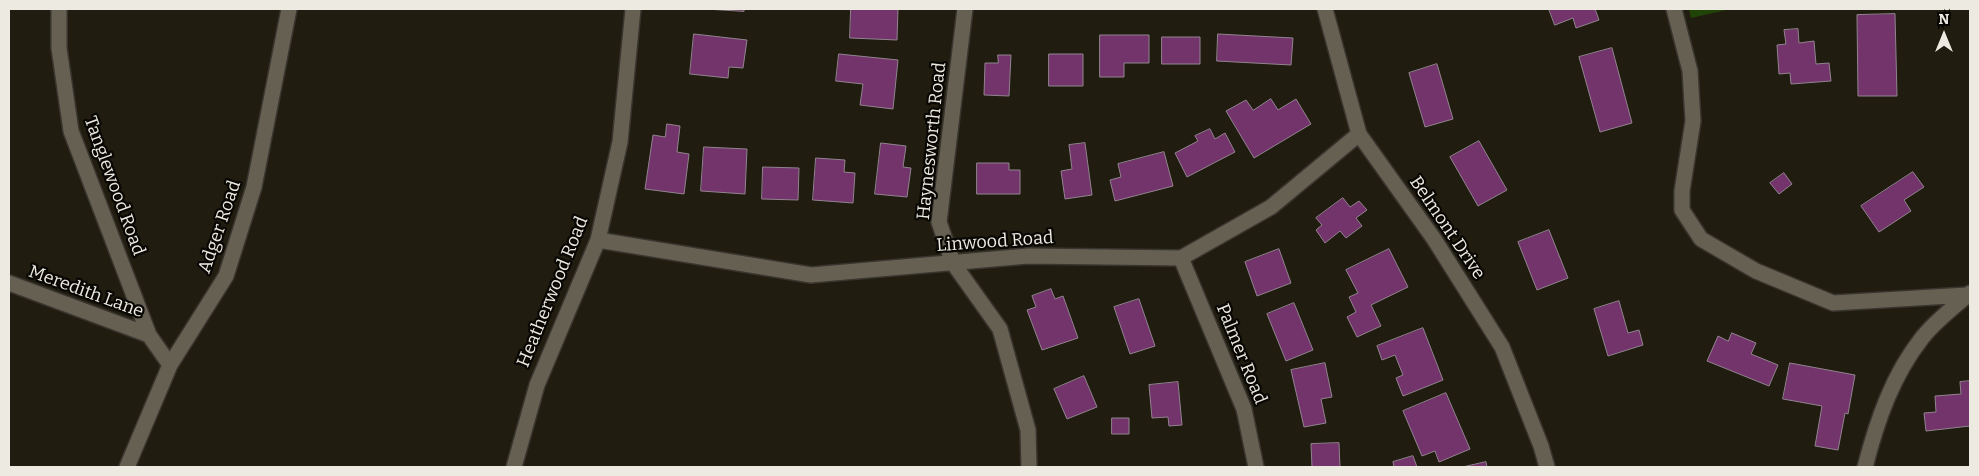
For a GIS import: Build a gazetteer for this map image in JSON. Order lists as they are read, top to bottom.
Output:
{
  "streets": {
    "street": [
      "Haynesworth Road",
      "Tanglewood Road",
      "Adger Road",
      "Belmont Drive",
      "Linwood Road",
      "Meredith Lane",
      "Heatherwood Road",
      "Palmer Road"
    ]
  },
  "crossings": [
    ["Haynesworth Road", "Linwood Road"],
    ["Tanglewood Road", "Adger Road"],
    ["Tanglewood Road", "Meredith Lane"],
    ["Linwood Road", "Heatherwood Road"],
    ["Linwood Road", "Palmer Road"]
  ],
  "north": "top"
}
